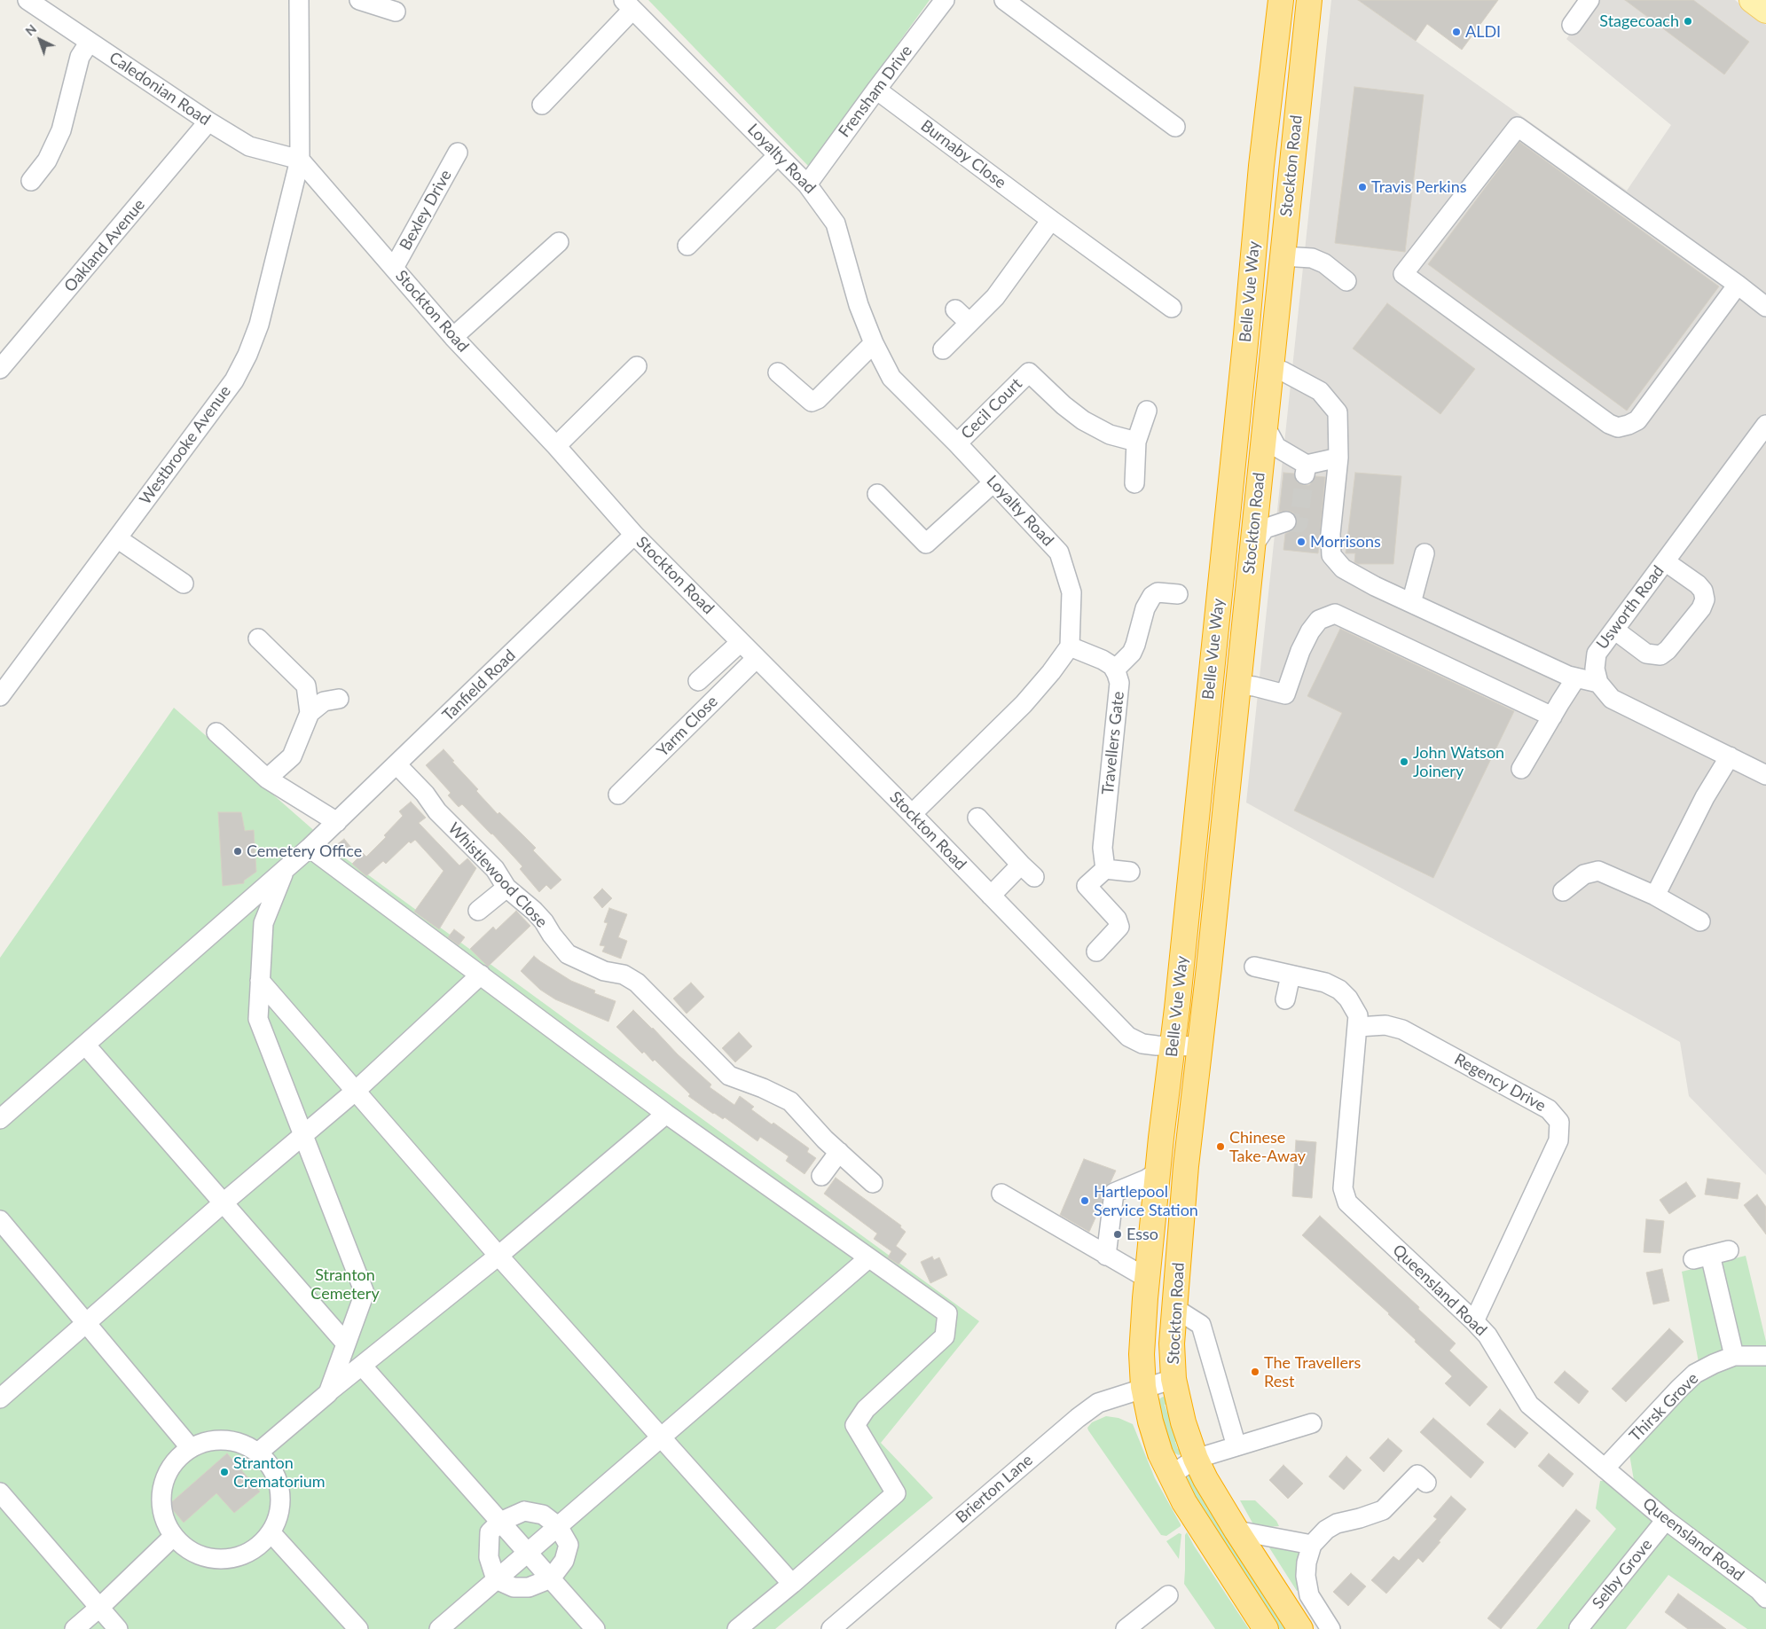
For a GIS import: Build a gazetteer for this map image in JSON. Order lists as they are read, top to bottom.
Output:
{
  "streets": {
    "highway": ["Stockton Road", "Belle Vue Way"],
    "street": [
      "Caledonian Road",
      "Frensham Drive",
      "Burnaby Close",
      "Loyalty Road",
      "Bexley Drive",
      "Oakland Avenue",
      "Cecil Court",
      "Westbrooke Avenue",
      "Usworth Road",
      "Tanfield Road",
      "Yarm Close",
      "Travellers Gate",
      "Whistlewood Close",
      "Regency Drive",
      "Queensland Road",
      "Thirsk Grove",
      "Brierton Lane",
      "Selby Grove"
    ]
  },
  "crossings": [
    ["Caledonian Road", "Stockton Road"],
    ["Caledonian Road", "Oakland Avenue"],
    ["Caledonian Road", "Westbrooke Avenue"],
    ["Frensham Drive", "Burnaby Close"],
    ["Frensham Drive", "Loyalty Road"],
    ["Loyalty Road", "Cecil Court"],
    ["Loyalty Road", "Travellers Gate"],
    ["Stockton Road", "Bexley Drive"],
    ["Stockton Road", "Belle Vue Way"],
    ["Stockton Road", "Westbrooke Avenue"],
    ["Stockton Road", "Tanfield Road"],
    ["Stockton Road", "Yarm Close"],
    ["Stockton Road", "Brierton Lane"],
    ["Tanfield Road", "Whistlewood Close"],
    ["Regency Drive", "Queensland Road"],
    ["Queensland Road", "Thirsk Grove"],
    ["Queensland Road", "Selby Grove"]
  ],
  "parks": ["Stranton Cemetery"],
  "places": [
    "Stagecoach",
    "ALDI",
    "Travis Perkins",
    "Morrisons",
    "John Watson Joinery",
    "Cemetery Office",
    "Chinese Take-Away",
    "Hartlepool Service Station",
    "Esso",
    "The Travellers Rest",
    "Stranton Crematorium"
  ],
  "north": "top left"
}
